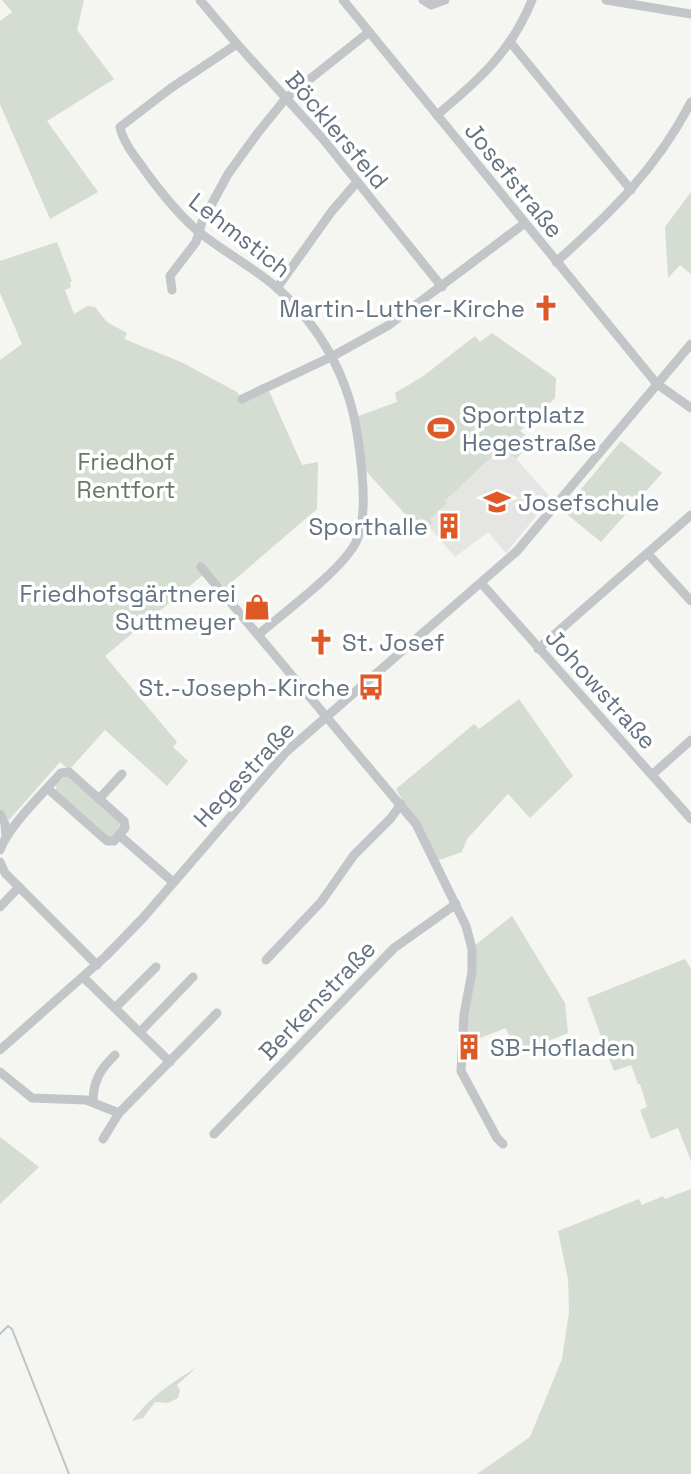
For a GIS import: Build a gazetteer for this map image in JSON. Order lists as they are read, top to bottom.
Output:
{
  "streets": {
    "street": [
      "Böcklersfeld",
      "Josefstraße",
      "Lehmstich",
      "Johowstraße",
      "Hegestraße",
      "Berkenstraße"
    ]
  },
  "crossings": [
    ["Böcklersfeld", "Lehmstich"],
    ["Josefstraße", "Hegestraße"],
    ["Johowstraße", "Hegestraße"]
  ],
  "parks": ["Friedhof Rentfort"],
  "places": {
    "church": ["Martin-Luther-Kirche", "St. Josef"],
    "sports": ["Sportplatz Hegestraße"],
    "school or university": ["Josefschule"],
    "building": ["Sporthalle", "SB-Hofladen"],
    "shop": ["Friedhofsgärtnerei Suttmeyer"],
    "bus stop": ["St.-Joseph-Kirche"]
  }
}
